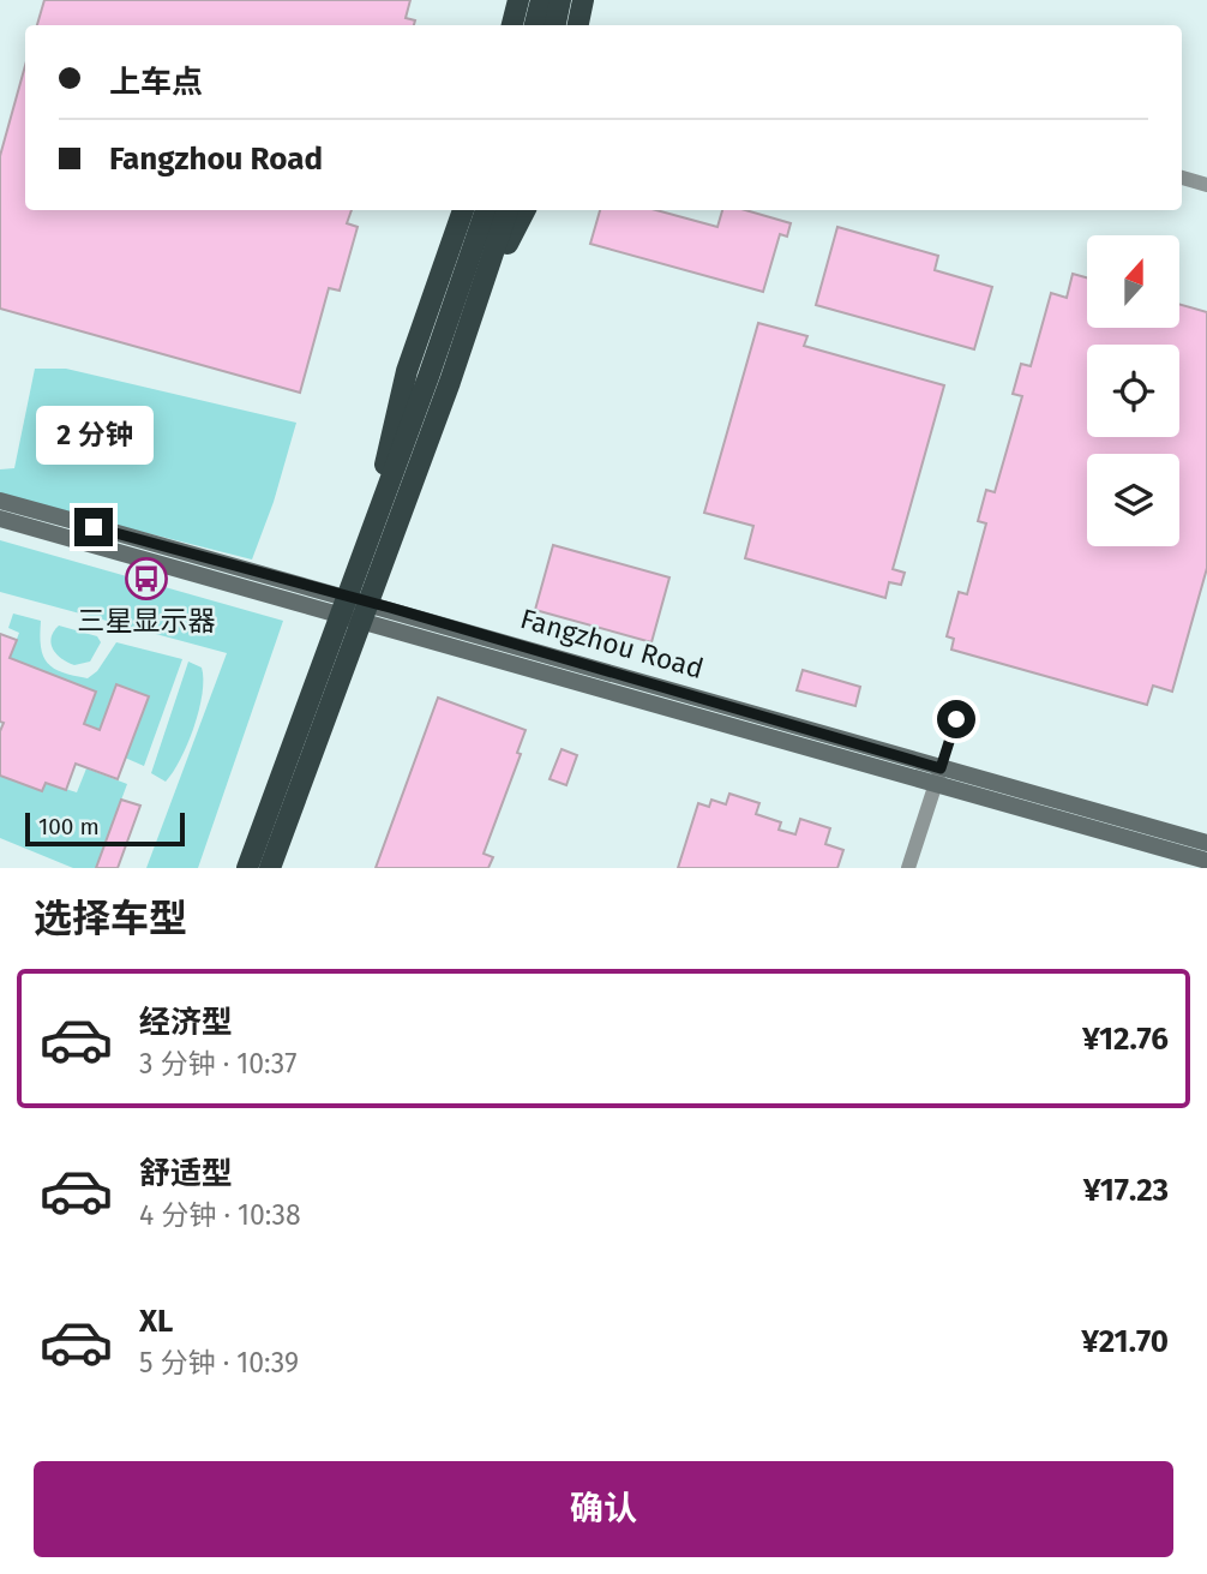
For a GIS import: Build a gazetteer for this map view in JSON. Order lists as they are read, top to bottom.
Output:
{
  "streets": {
    "main road": ["Fangzhou Road"]
  },
  "places": {
    "bus stop": ["三星显示器"]
  },
  "scale_bar": "100 m",
  "north": "top",
  "page": {
    "banner": ["上车点", "Fangzhou Road"],
    "bubble": "2 分钟",
    "scale": "100 m",
    "heading": "选择车型",
    "list": [
      {
        "name": "经济型",
        "note": "3 分钟 · 10:37",
        "value": "¥12.76"
      },
      {
        "name": "舒适型",
        "note": "4 分钟 · 10:38",
        "value": "¥17.23"
      },
      {
        "name": "XL",
        "note": "5 分钟 · 10:39",
        "value": "¥21.70"
      }
    ],
    "buttons": "确认"
  }
}
